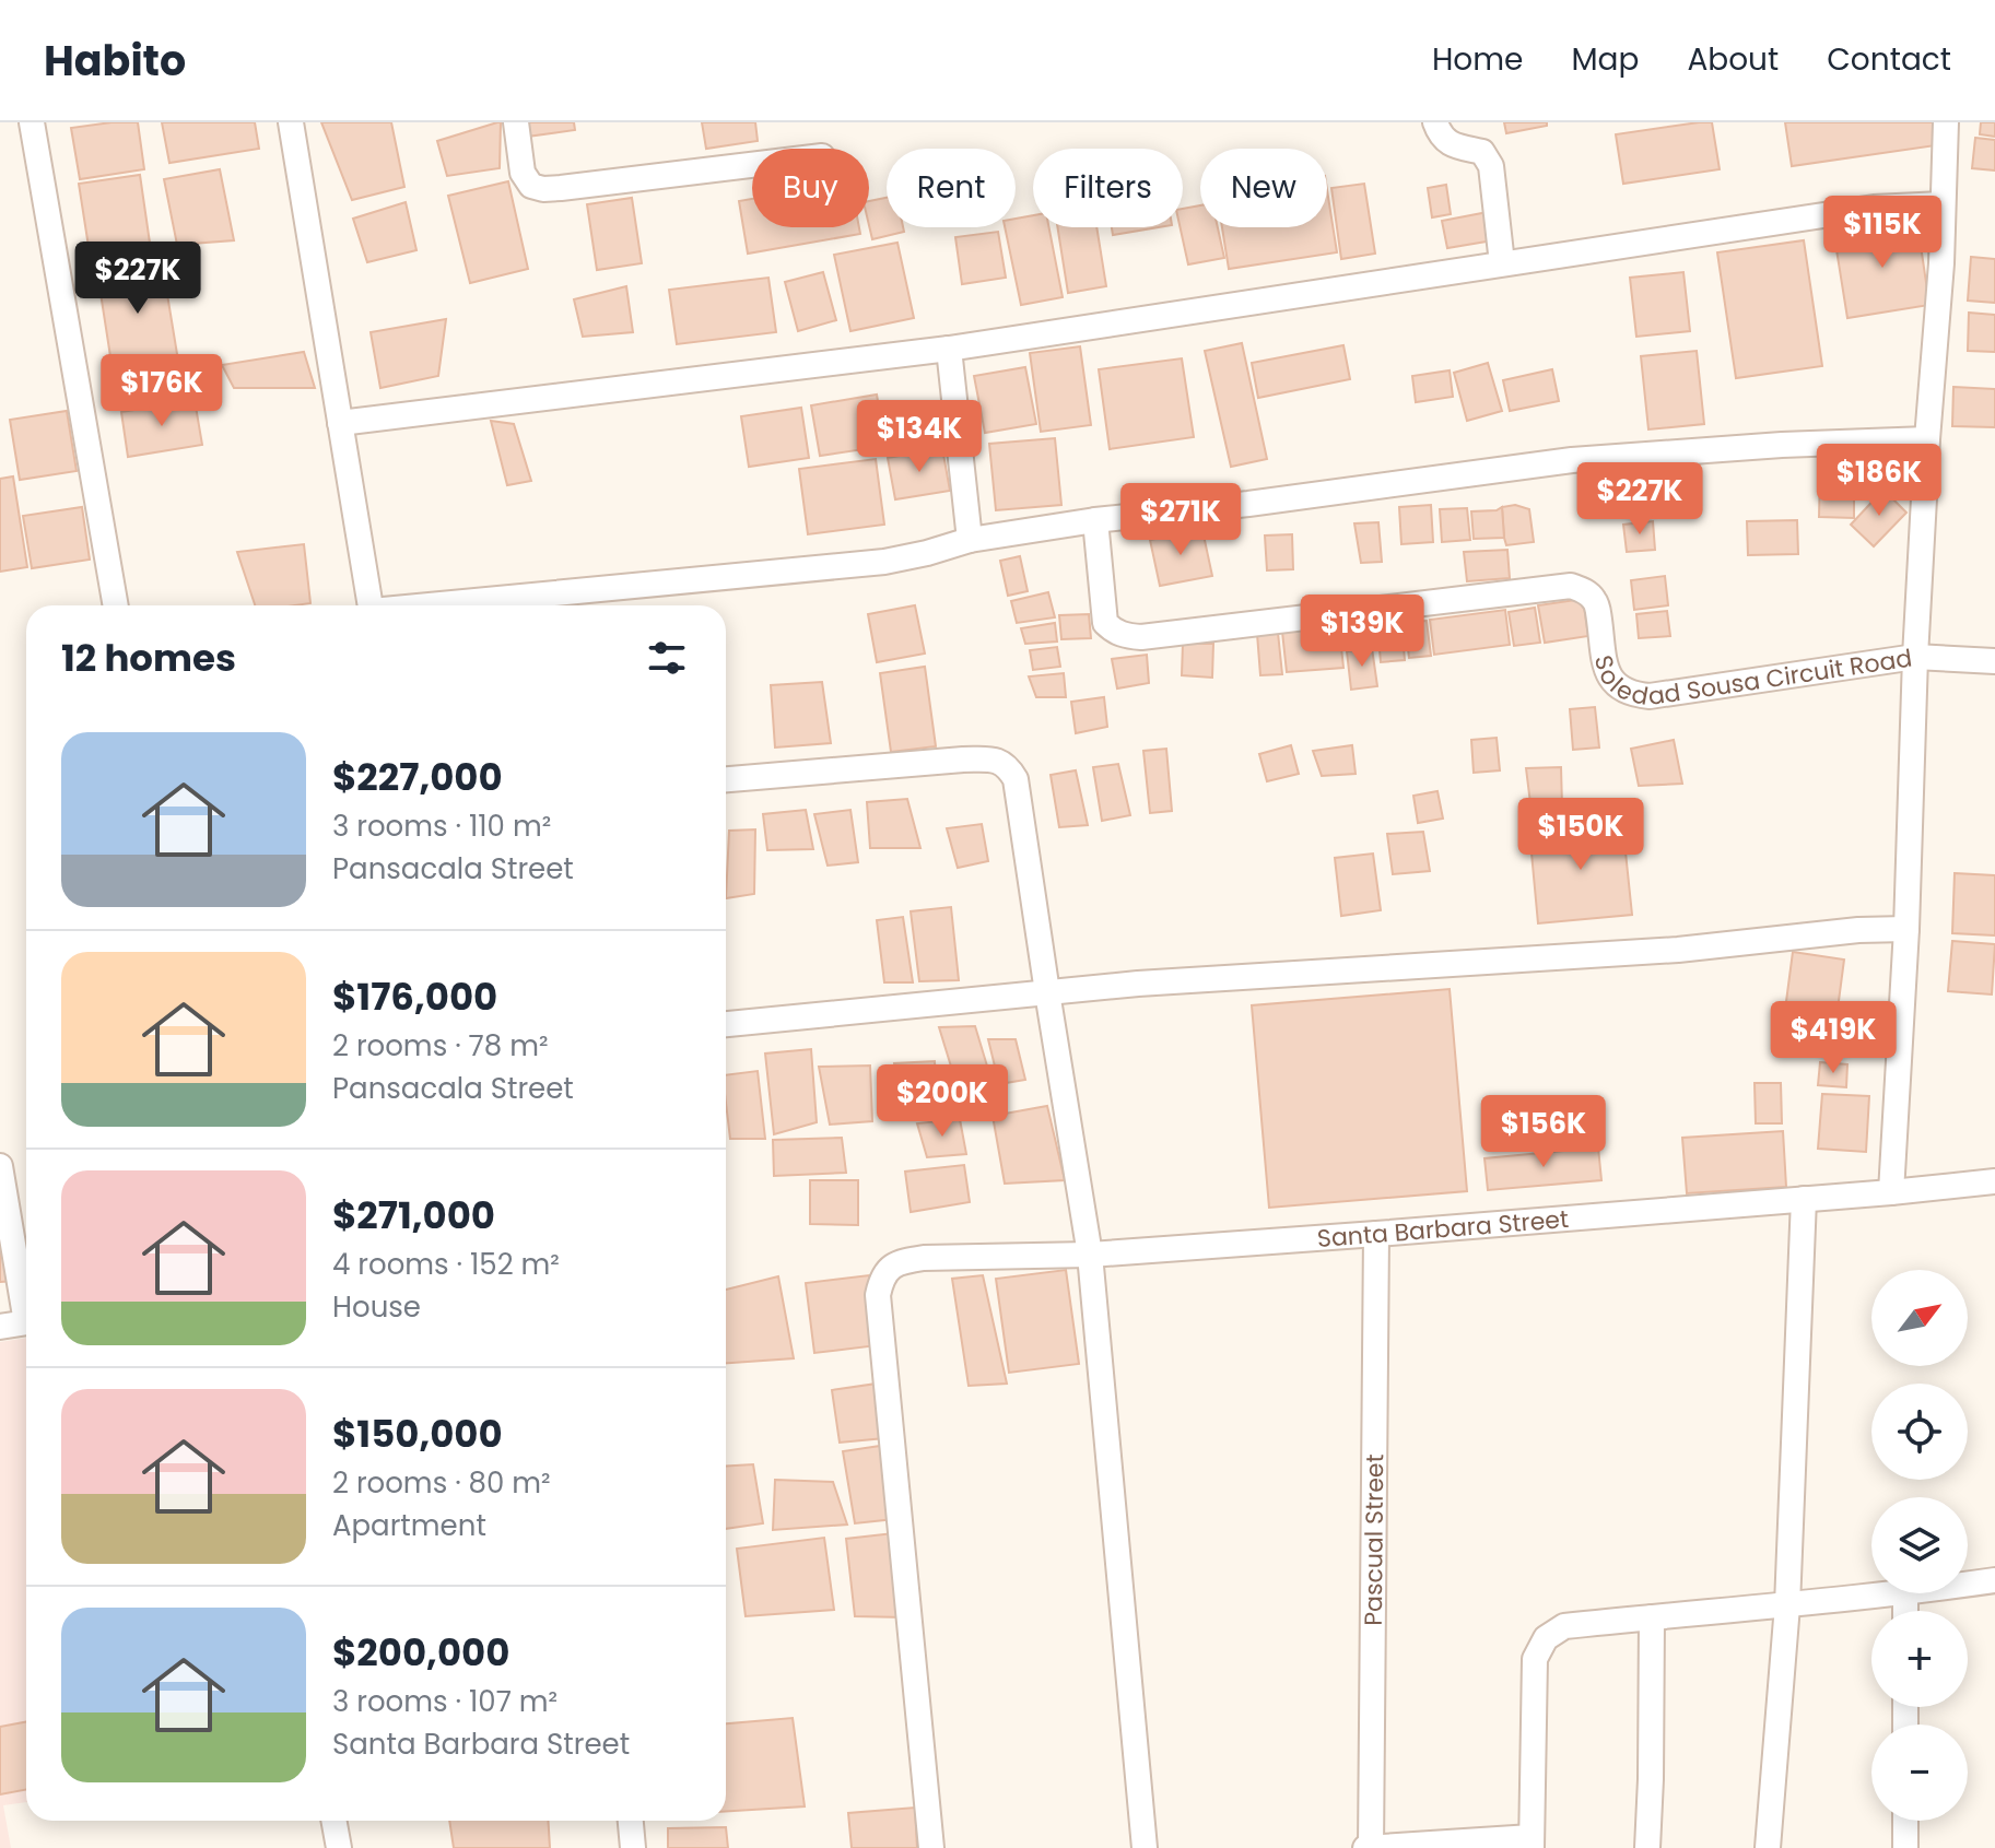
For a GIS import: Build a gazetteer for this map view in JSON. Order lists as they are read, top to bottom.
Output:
{
  "streets": {
    "street": ["Soledad Sousa Circuit Road", "Santa Barbara Street", "Pascual Street"]
  },
  "crossings": [
    ["Santa Barbara Street", "Pascual Street"]
  ],
  "north": "top right",
  "page": {
    "header": "Habito",
    "nav": [
      "Home",
      "Map",
      "About",
      "Contact"
    ],
    "chip": [
      "Buy",
      "Rent",
      "Filters",
      "New"
    ],
    "price": [
      "$115K",
      "$227K",
      "$176K",
      "$134K",
      "$186K",
      "$227K",
      "$271K",
      "$139K",
      "$150K",
      "$419K",
      "$200K",
      "$156K"
    ],
    "heading": "12 homes",
    "list": [
      {
        "name": "$227,000",
        "note": "3 rooms · 110 m² · Pansacala Street"
      },
      {
        "name": "$176,000",
        "note": "2 rooms · 78 m² · Pansacala Street"
      },
      {
        "name": "$271,000",
        "note": "4 rooms · 152 m² · House"
      },
      {
        "name": "$150,000",
        "note": "2 rooms · 80 m² · Apartment"
      },
      {
        "name": "$200,000",
        "note": "3 rooms · 107 m² · Santa Barbara Street"
      }
    ],
    "map_buttons": ["+", "−"]
  }
}
